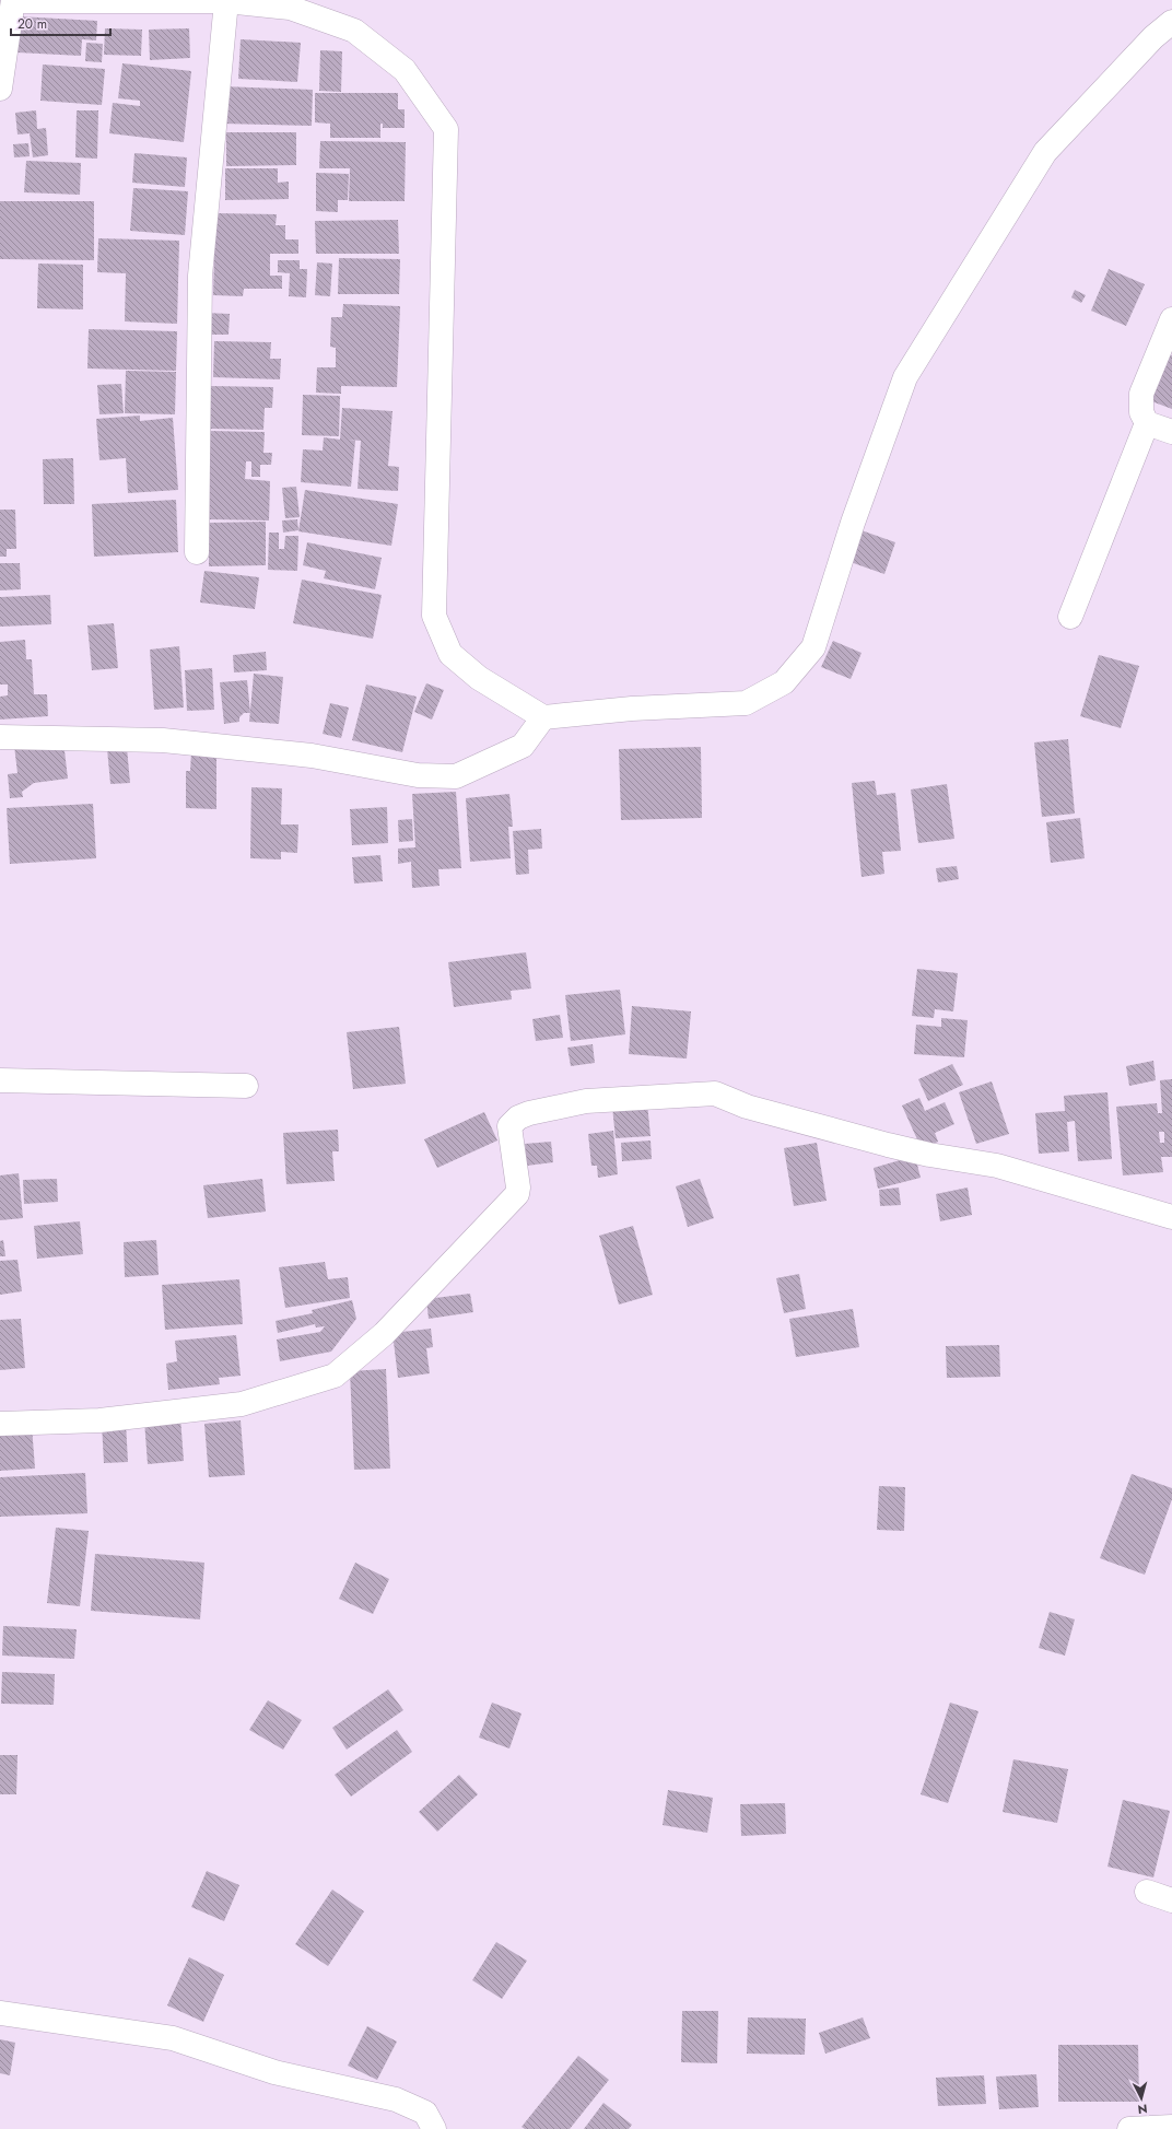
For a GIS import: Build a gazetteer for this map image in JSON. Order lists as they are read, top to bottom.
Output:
{
  "scale_bar": "20 m",
  "north": "bottom"
}
